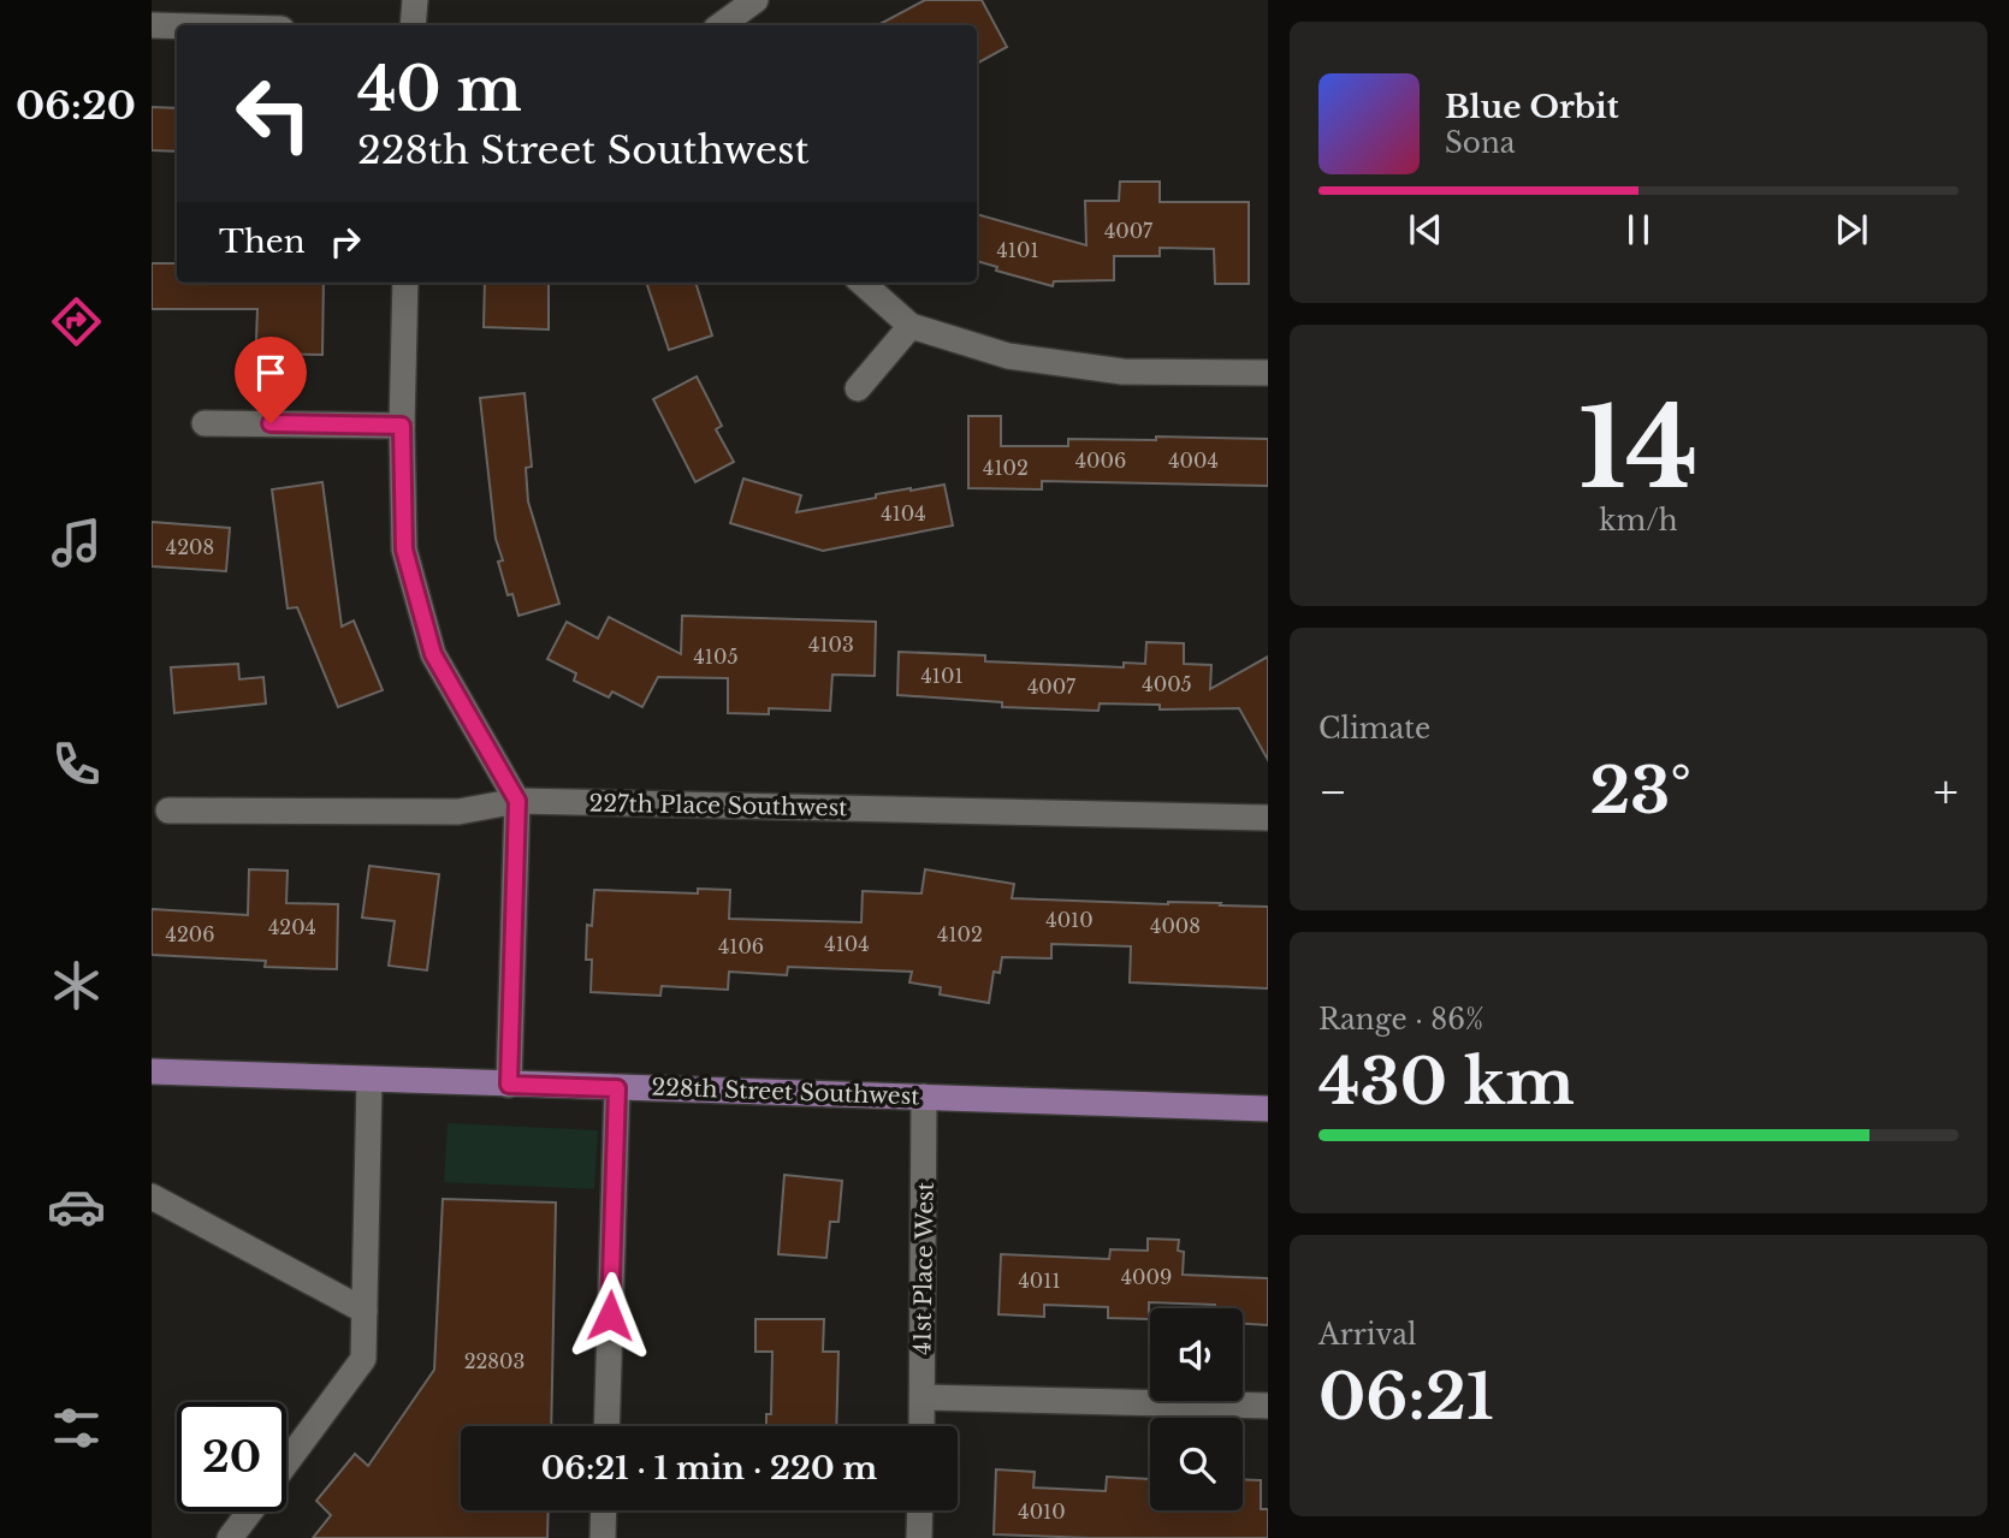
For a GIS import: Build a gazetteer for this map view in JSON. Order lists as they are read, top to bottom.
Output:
{
  "streets": {
    "main road": ["228th Street Southwest"],
    "street": ["227th Place Southwest", "41st Place West"]
  },
  "crossings": [
    ["228th Street Southwest", "41st Place West"]
  ],
  "house_numbers": [
    "4007",
    "4101",
    "4006",
    "4004",
    "4102",
    "4104",
    "4208",
    "4103",
    "4105",
    "4101",
    "4005",
    "4007",
    "4010",
    "4008",
    "4204",
    "4206",
    "4102",
    "4104",
    "4106",
    "4009",
    "4011",
    "22803",
    "4010"
  ],
  "page": {
    "tabs": "06:20",
    "turn": ["40 m", "228th Street Southwest"],
    "song": ["Blue Orbit", "Sona"],
    "then": "Then",
    "tile": [
      ["14", "km/h"],
      "Climate",
      ["Range · 86%", "430 km"],
      ["Arrival", "06:21"]
    ],
    "heat": ["−", "23°", "+"],
    "limit": "20",
    "trip": "06:21 · 1 min · 220 m"
  }
}
